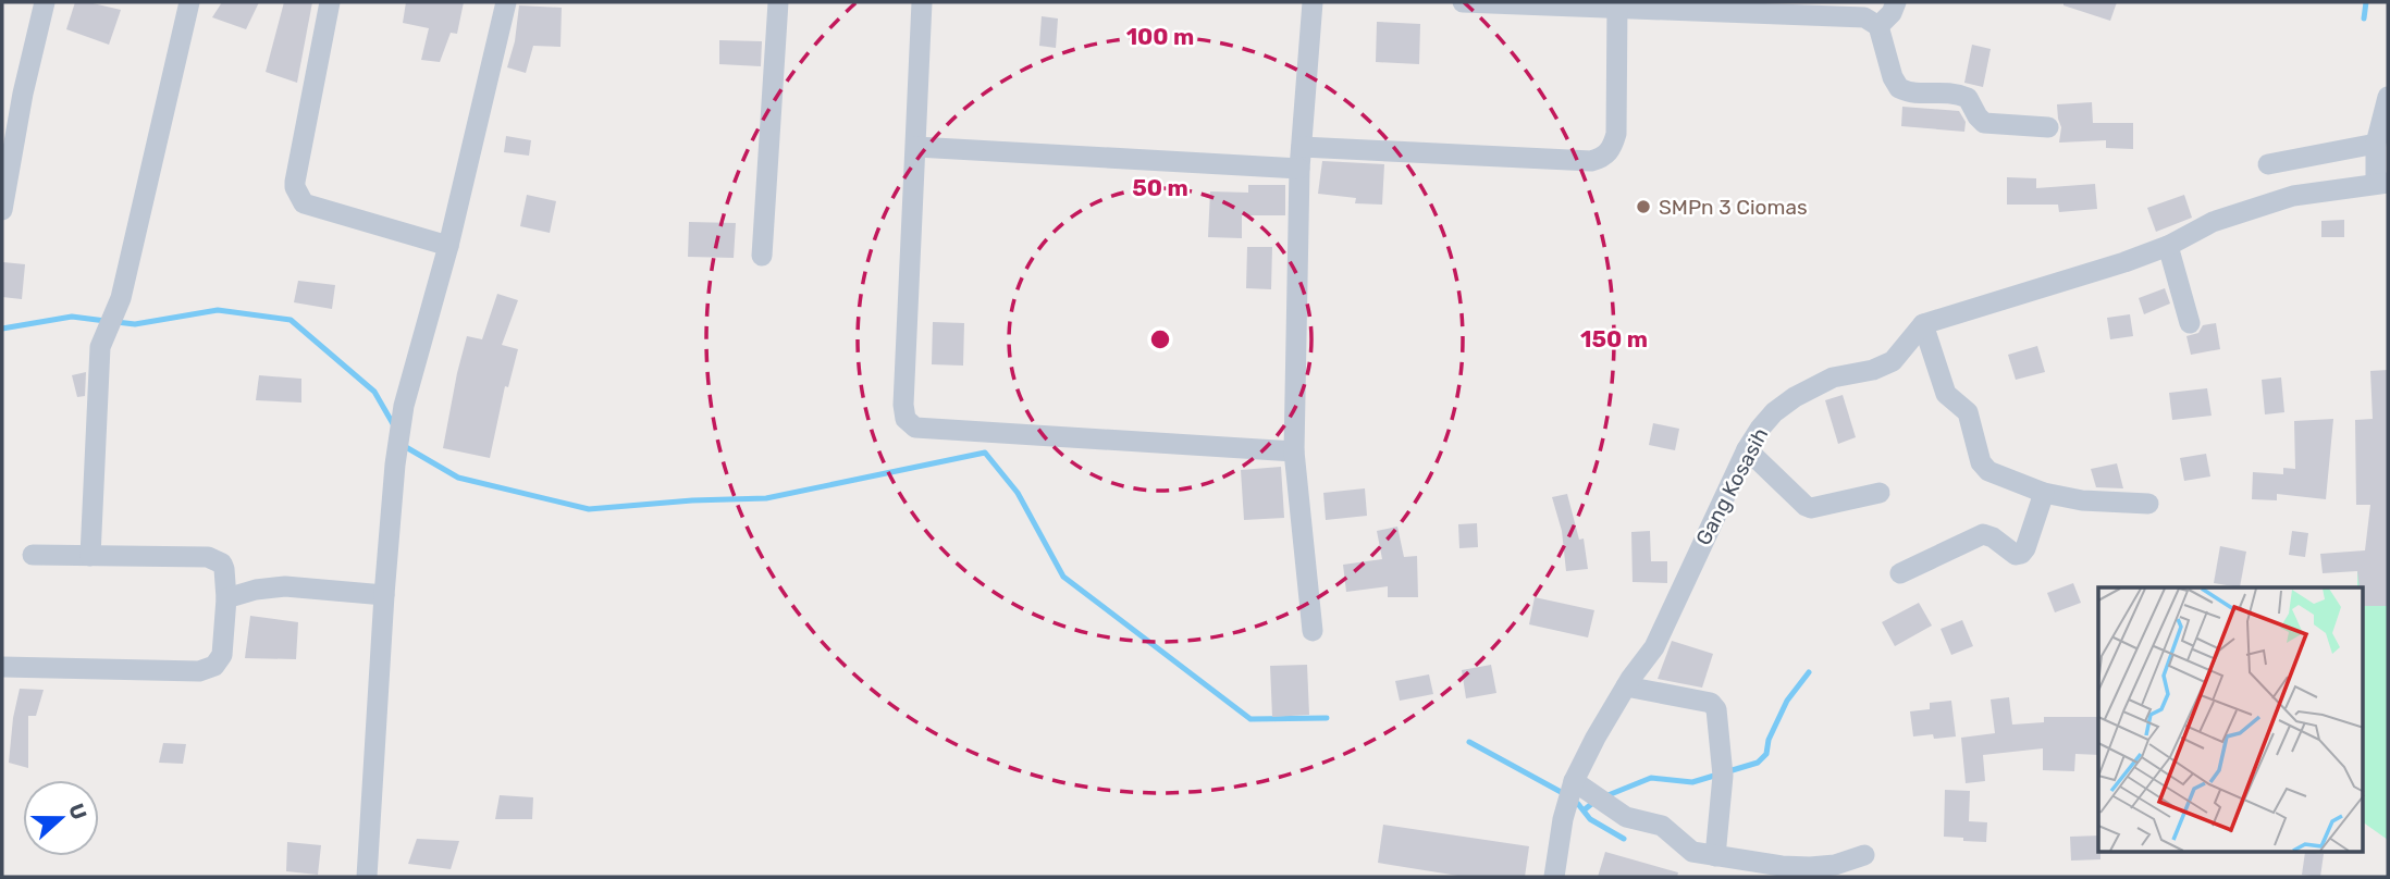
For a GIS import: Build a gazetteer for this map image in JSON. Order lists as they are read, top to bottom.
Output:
{
  "streets": {
    "street": ["Gang Kosasih"]
  },
  "places": ["SMPn 3 Ciomas"],
  "north": "right",
  "rings": ["100 m", "50 m", "150 m"]
}
